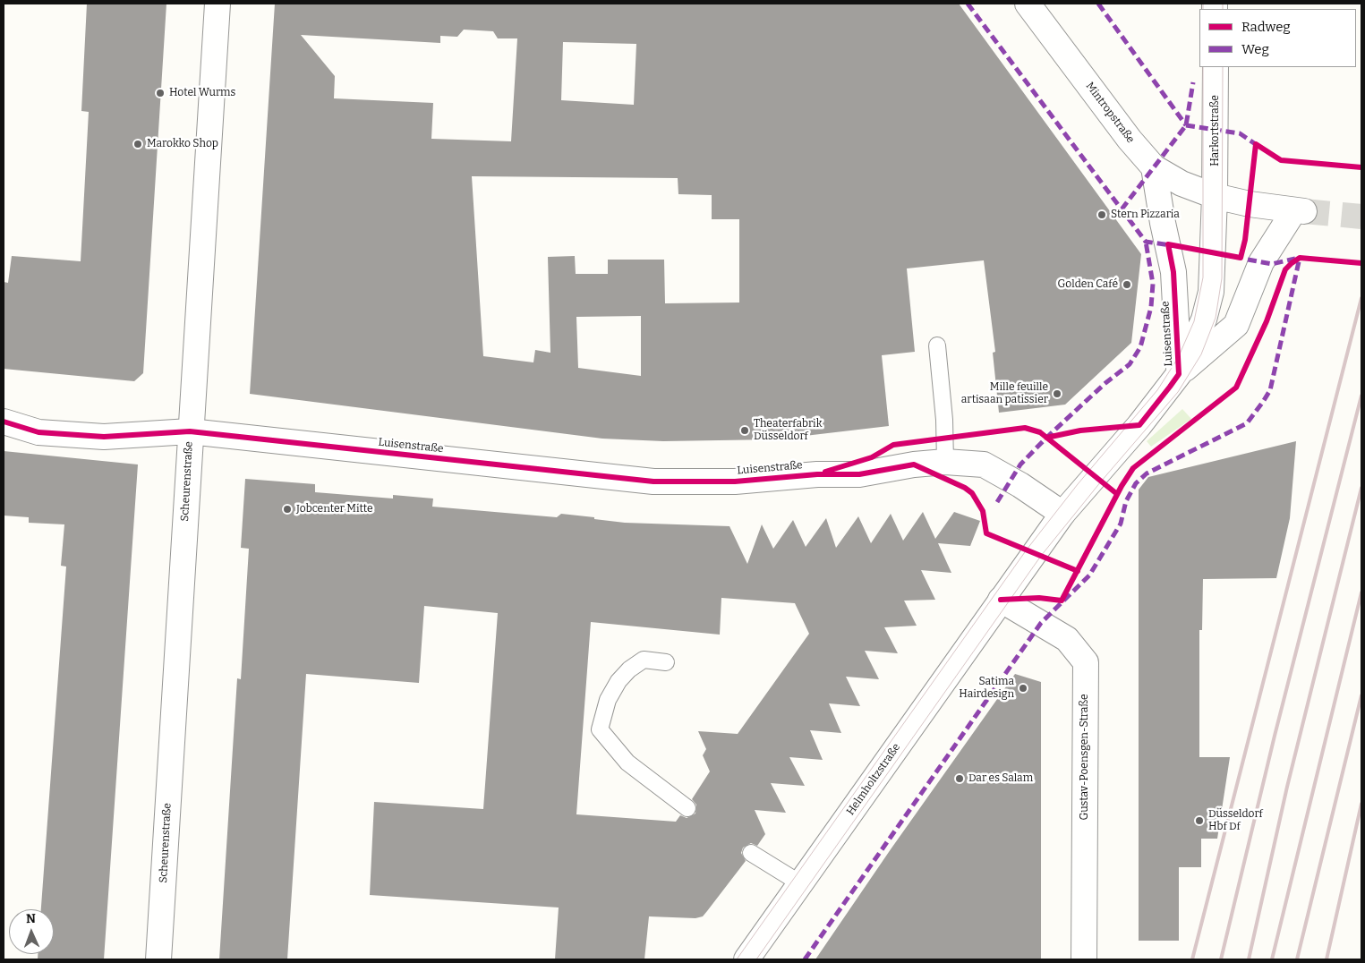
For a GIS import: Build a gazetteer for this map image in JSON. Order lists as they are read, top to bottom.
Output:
{
  "streets": {
    "street": [
      "Mintropstraße",
      "Harkortstraße",
      "Luisenstraße",
      "Scheurenstraße",
      "Gustav-Poensgen-Straße",
      "Helmholtzstraße"
    ]
  },
  "crossings": [
    ["Mintropstraße", "Harkortstraße"],
    ["Mintropstraße", "Luisenstraße"],
    ["Harkortstraße", "Luisenstraße"],
    ["Luisenstraße", "Scheurenstraße"],
    ["Luisenstraße", "Helmholtzstraße"],
    ["Gustav-Poensgen-Straße", "Helmholtzstraße"]
  ],
  "places": [
    "Hotel Wurms",
    "Marokko Shop",
    "Stern Pizzaria",
    "Golden Café",
    "Mille feuille artisaan patissier",
    "Theaterfabrik Düsseldorf",
    "Jobcenter Mitte",
    "Satima Hairdesign",
    "Dar es Salam",
    "Düsseldorf Hbf Df"
  ],
  "legend": ["Radweg", "Weg"],
  "north": "top"
}
